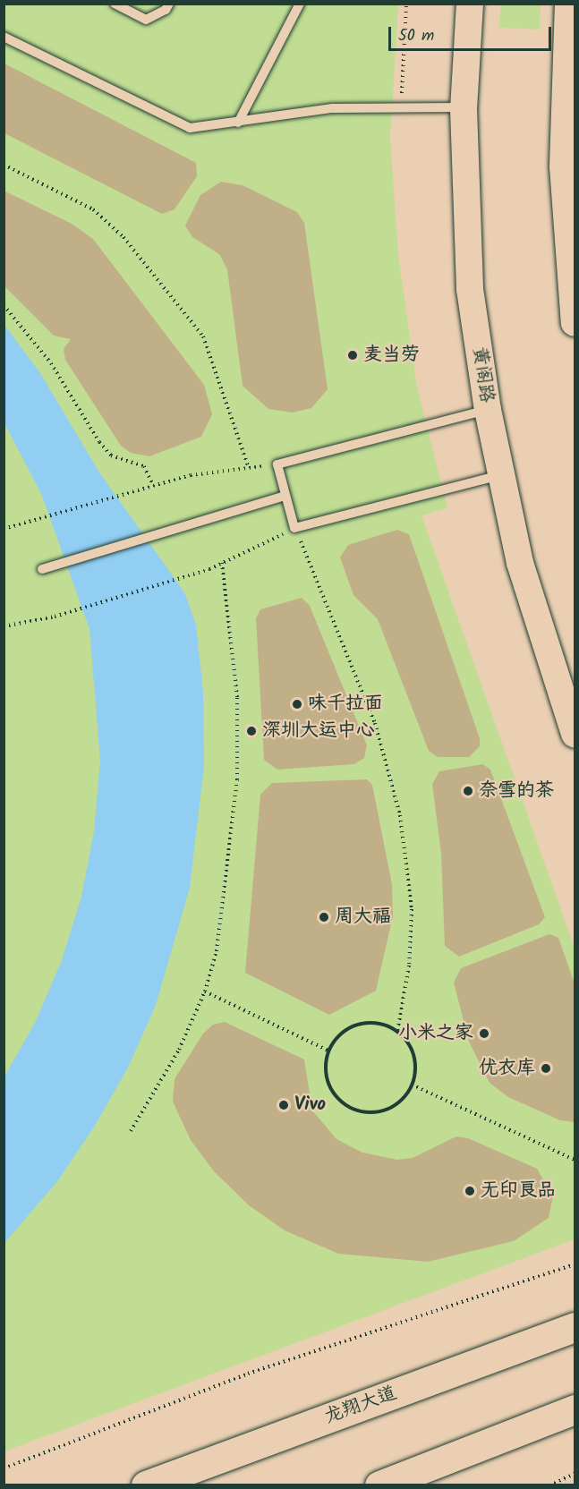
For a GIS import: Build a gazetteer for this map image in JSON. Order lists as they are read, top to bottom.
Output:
{
  "streets": {
    "main road": ["黄阁路", "龙翔大道"]
  },
  "places": [
    "麦当劳",
    "味千拉面",
    "深圳大运中心",
    "奈雪的茶",
    "周大福",
    "小米之家",
    "优衣库",
    "Vivo",
    "无印良品"
  ],
  "scale_bar": "50 m"
}
